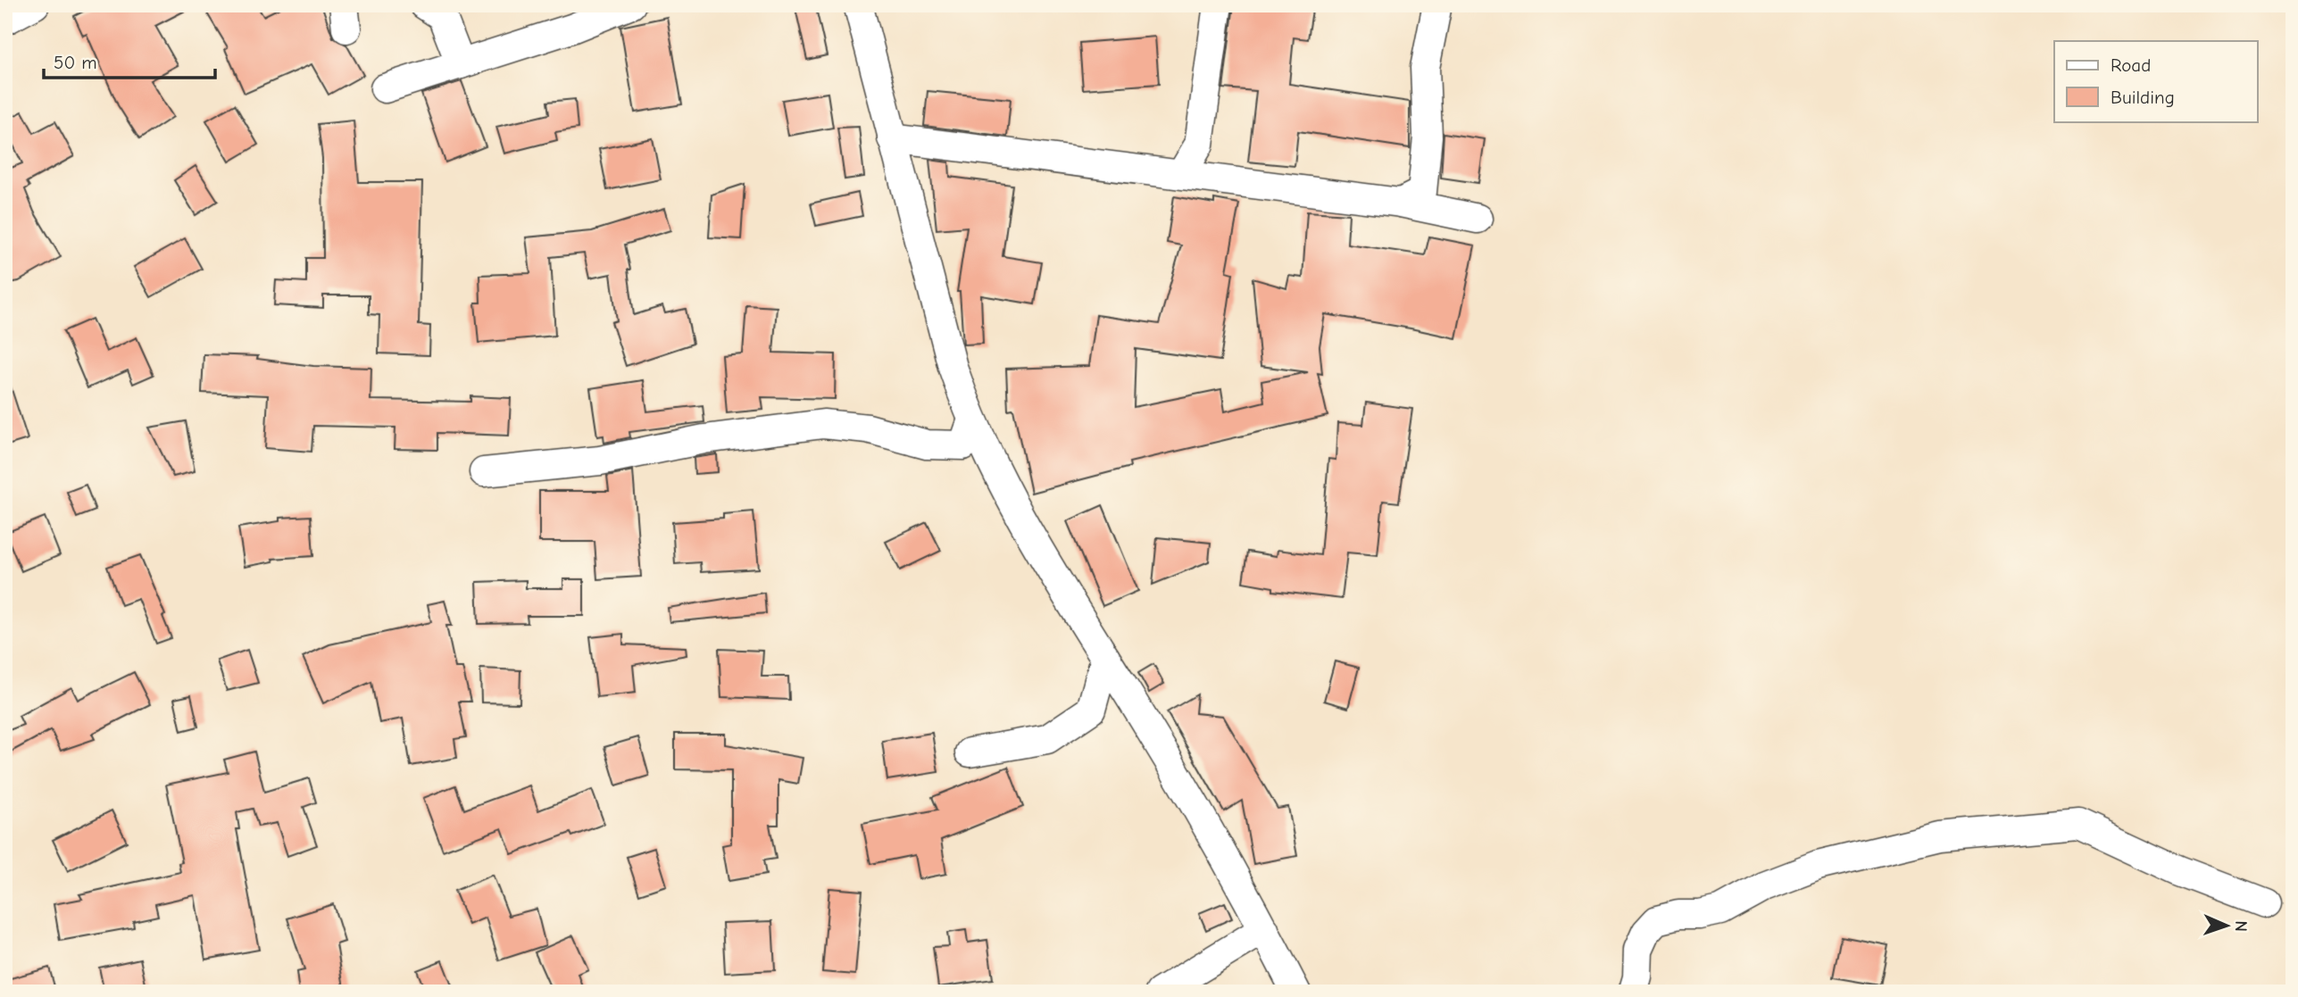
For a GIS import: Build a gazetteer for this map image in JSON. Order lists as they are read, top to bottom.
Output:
{
  "legend": ["Road", "Building"],
  "scale_bar": "50 m",
  "north": "right"
}
